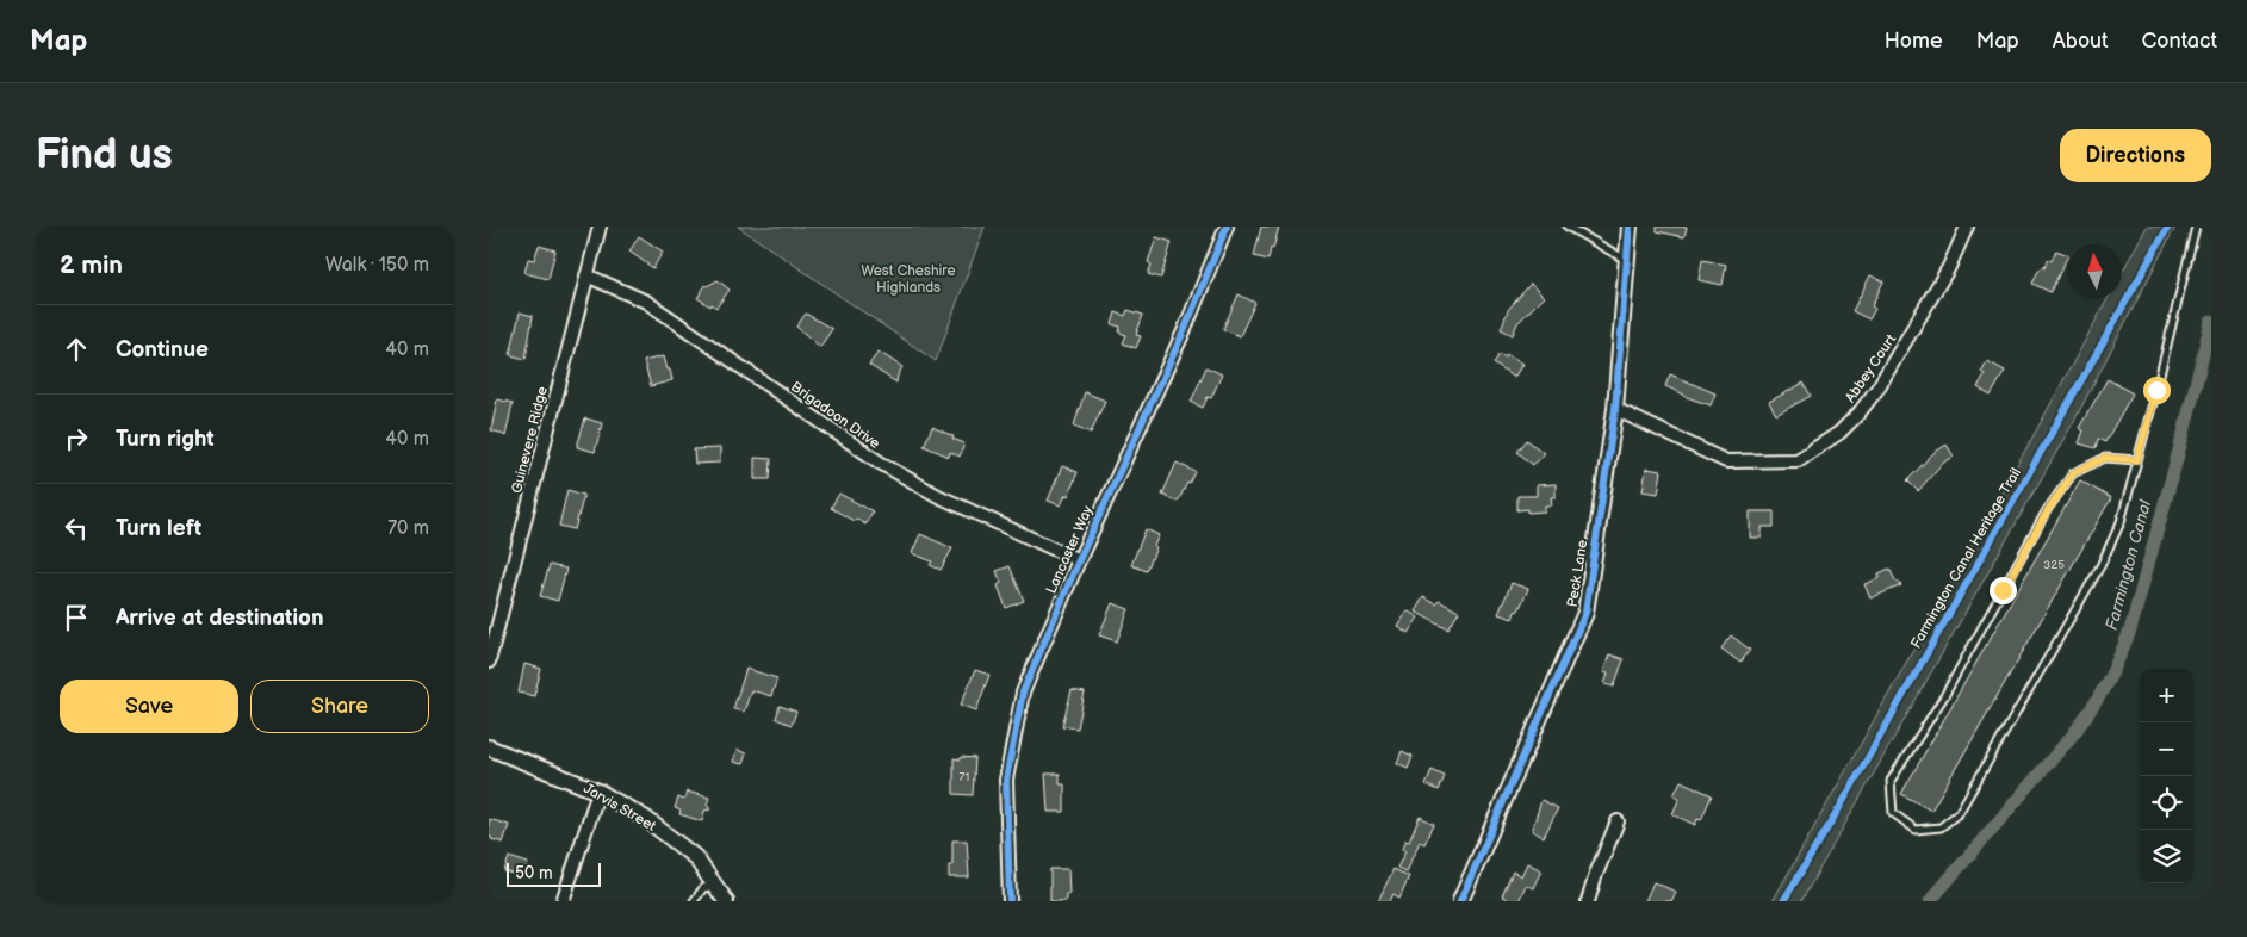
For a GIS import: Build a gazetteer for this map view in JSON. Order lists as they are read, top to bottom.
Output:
{
  "streets": {
    "street": [
      "Abbey Court",
      "Brigadoon Drive",
      "Guinevere Ridge",
      "Lancaster Way",
      "Peck Lane",
      "Jarvis Street"
    ],
    "cycle path": ["Farmington Canal Heritage Trail"]
  },
  "crossings": [
    ["Abbey Court", "Peck Lane"],
    ["Brigadoon Drive", "Guinevere Ridge"],
    ["Brigadoon Drive", "Lancaster Way"]
  ],
  "water": ["Farmington Canal"],
  "parks": ["West Cheshire Highlands"],
  "house_numbers": ["325", "71"],
  "scale_bar": "50 m",
  "north": "top",
  "page": {
    "header": "Map",
    "nav": [
      "Home",
      "Map",
      "About",
      "Contact"
    ],
    "buttons": [
      "Directions",
      ["Save", "Share"]
    ],
    "title": "Find us",
    "heading": ["2 min", "Walk · 150 m"],
    "list": [
      ["Continue", "40 m"],
      ["Turn right", "40 m"],
      ["Turn left", "70 m"],
      "Arrive at destination"
    ],
    "map_buttons": ["+", "−"],
    "scale": "50 m"
  }
}
